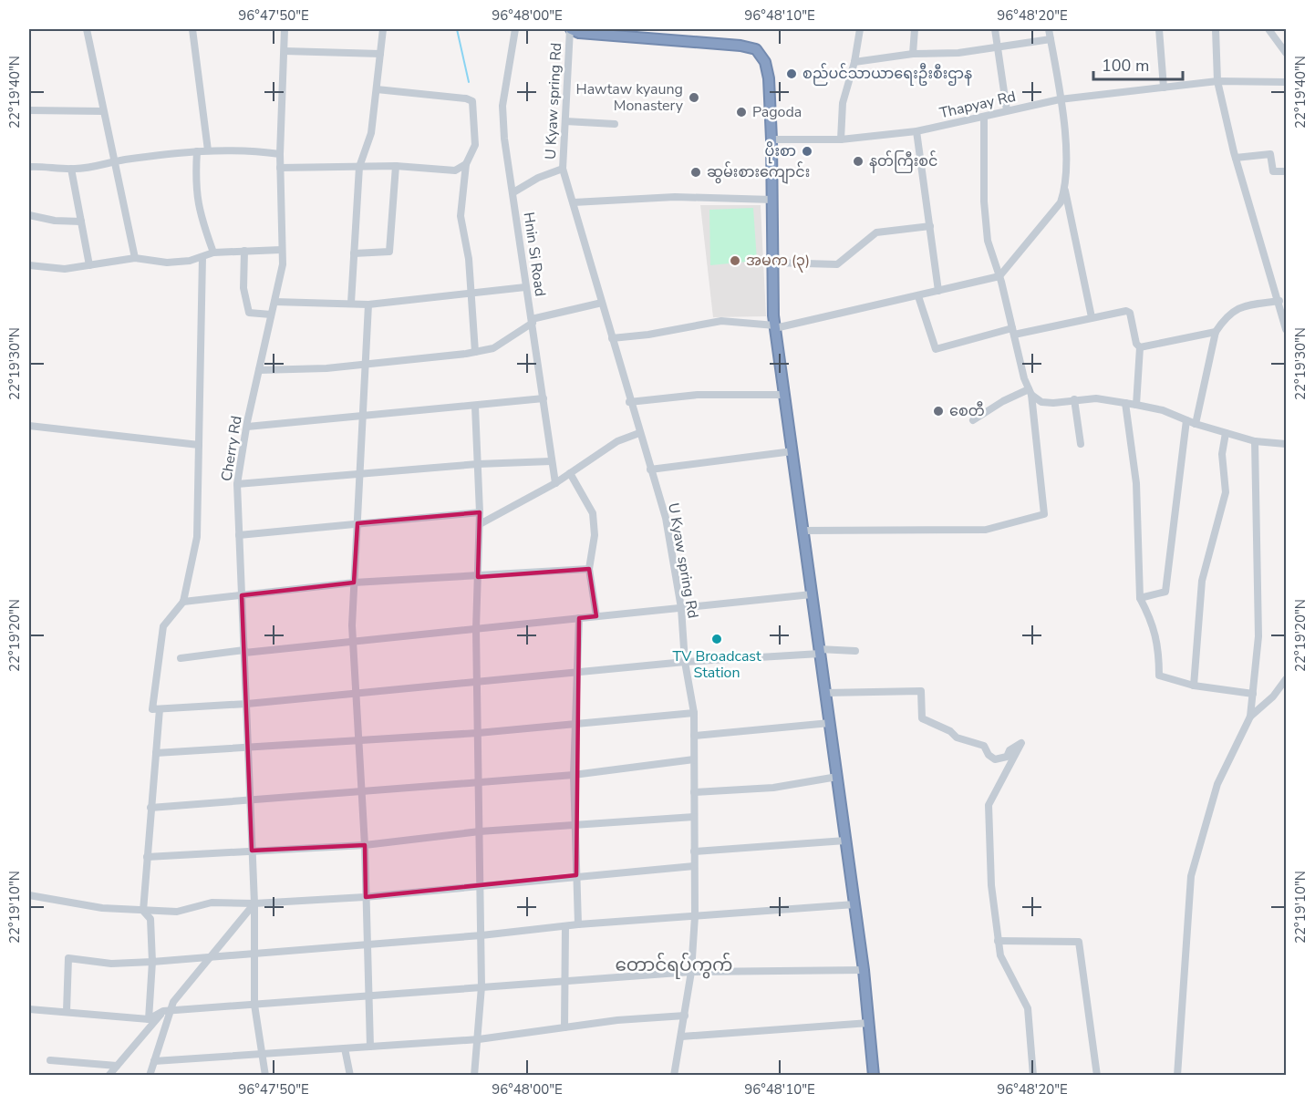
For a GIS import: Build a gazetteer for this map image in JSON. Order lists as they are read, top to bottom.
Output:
{
  "streets": {
    "street": [
      "U Kyaw spring Rd",
      "Thapyay Rd",
      "Hnin Si Road",
      "Cherry Rd"
    ]
  },
  "districts": ["တောင်ရပ်ကွက်"],
  "places": [
    "စည်ပင်သာယာရေးဦးစီးဌာန",
    "Hawtaw kyaung Monastery",
    "Pagoda",
    "ပိုးစာ",
    "နတ်ကြီးစင်",
    "ဆွမ်းစားကျောင်း",
    "အမက (၃)",
    "စေတီ",
    "TV Broadcast Station"
  ],
  "scale_bar": "100 m",
  "coordinates": [
    "96°47'50\"E",
    "96°48'00\"E",
    "96°48'10\"E",
    "96°48'20\"E",
    "22°19'40\"N",
    "22°19'30\"N",
    "22°19'20\"N",
    "22°19'10\"N"
  ]
}
